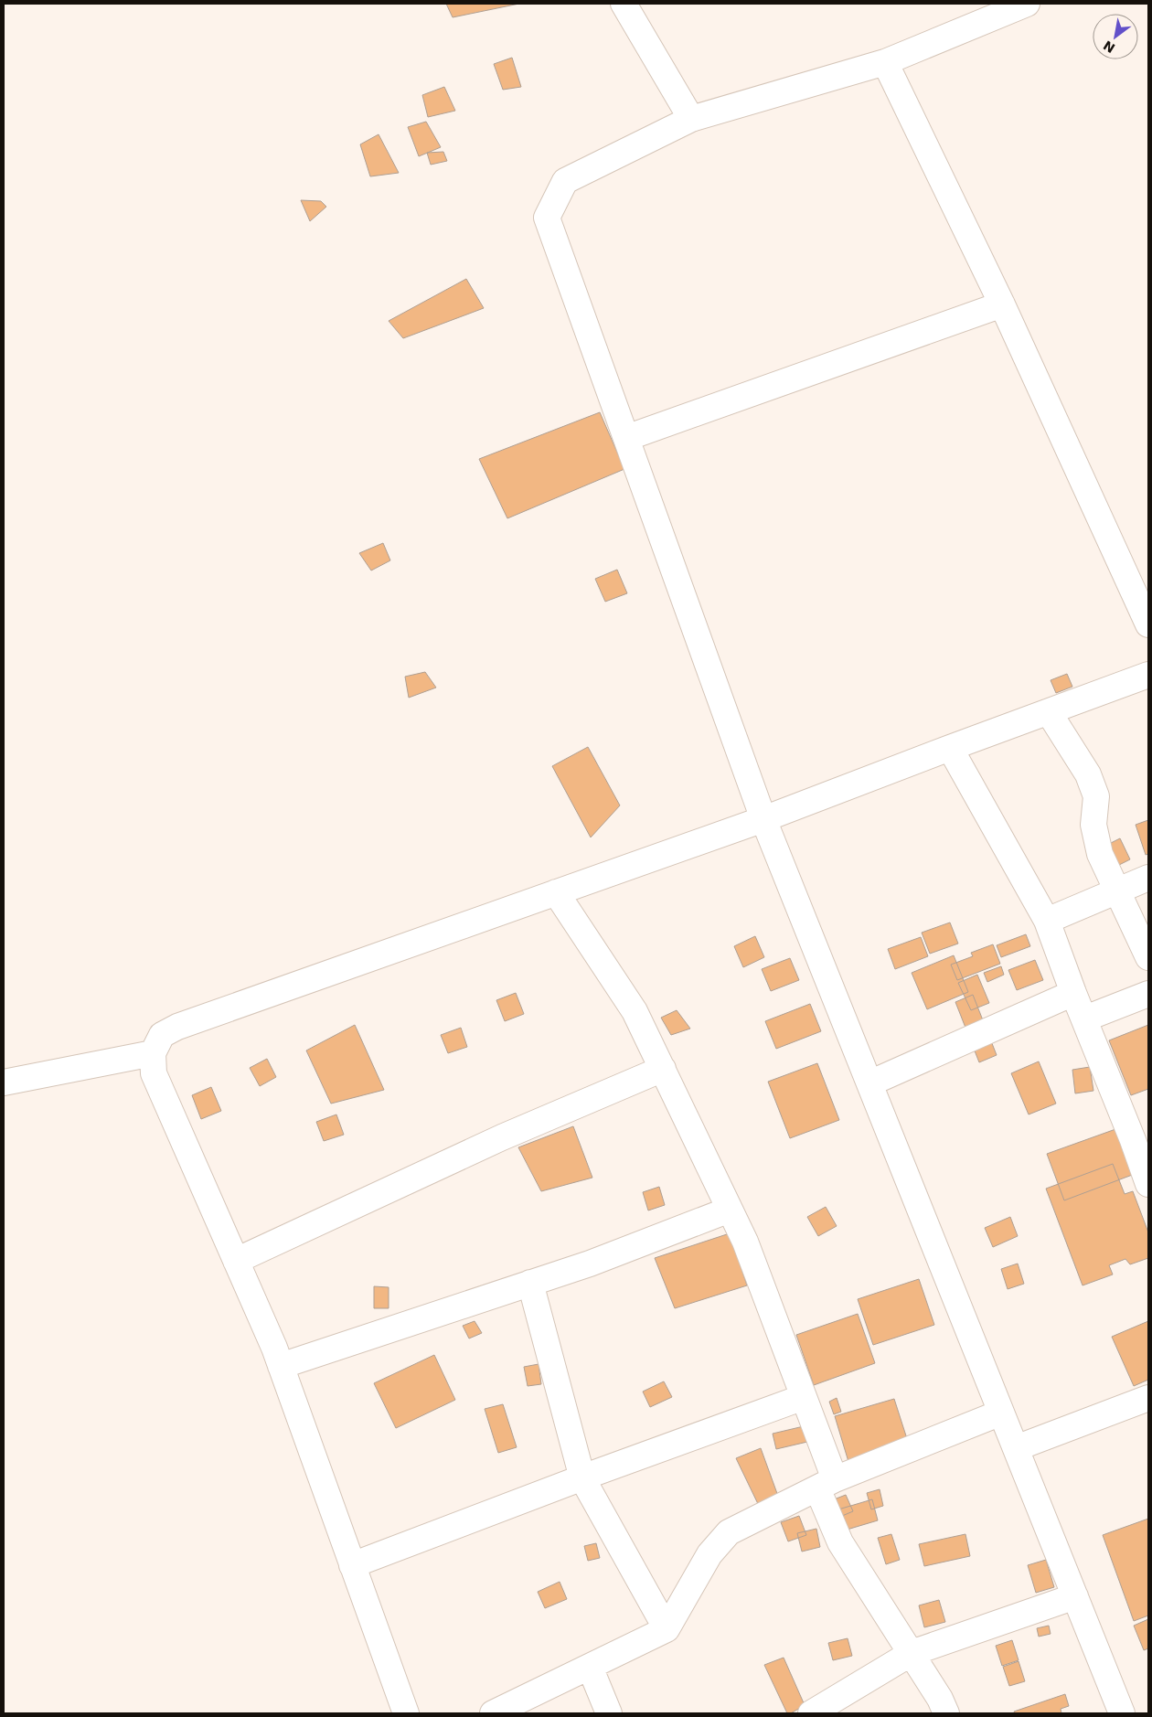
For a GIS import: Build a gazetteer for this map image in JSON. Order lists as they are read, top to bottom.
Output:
{
  "north": "bottom left"
}
